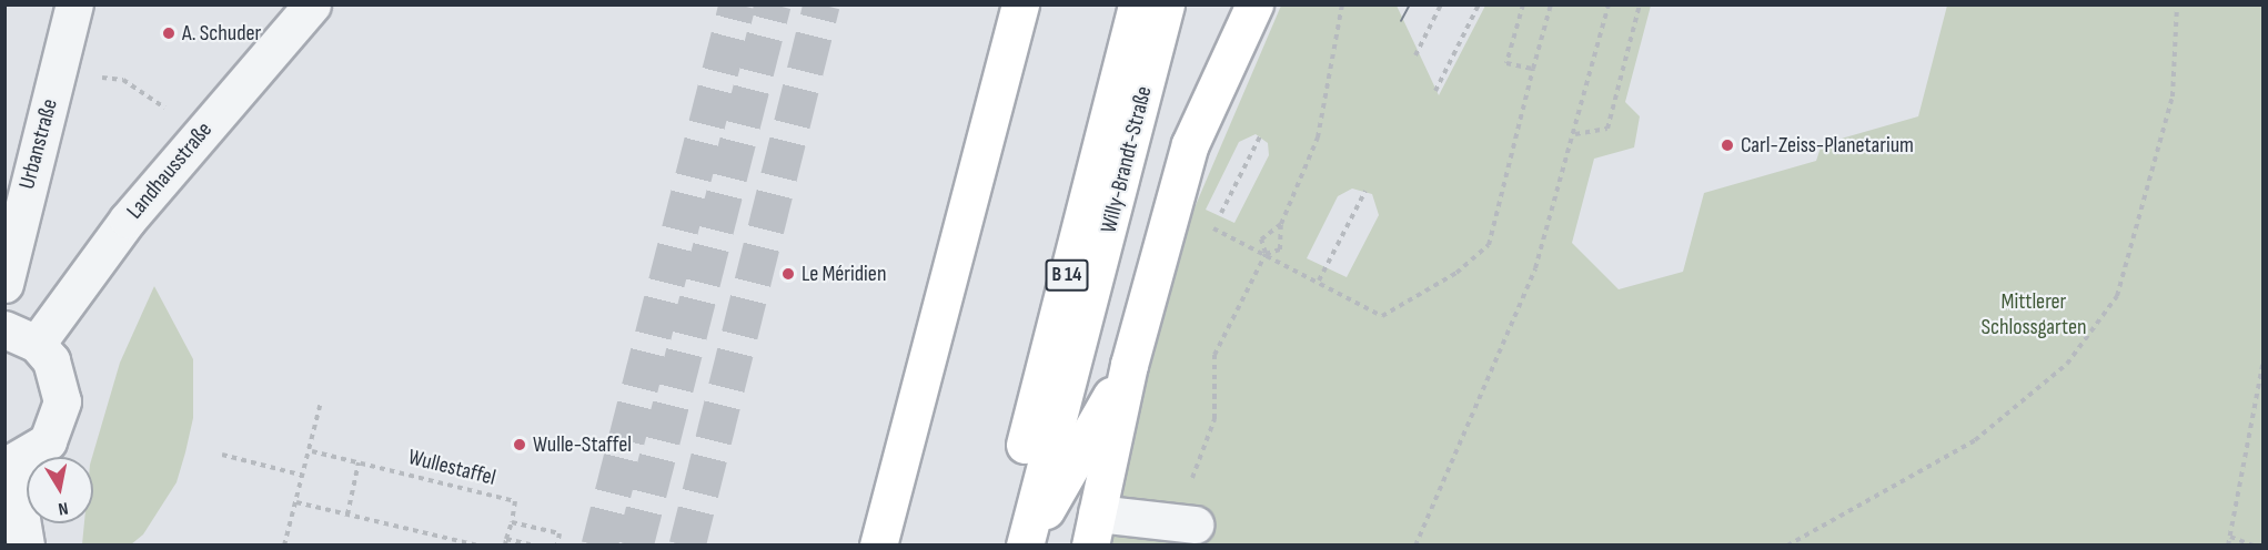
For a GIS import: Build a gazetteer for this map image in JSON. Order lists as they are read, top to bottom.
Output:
{
  "streets": {
    "main road": ["Willy-Brandt-Straße", "B 14"],
    "street": ["Urbanstraße", "Landhausstraße"],
    "path": ["Wullestaffel"]
  },
  "parks": ["Mittlerer Schlossgarten"],
  "places": [
    "A. Schuder",
    "Carl-Zeiss-Planetarium",
    "Le Méridien",
    "Wulle-Staffel"
  ],
  "north": "bottom"
}
